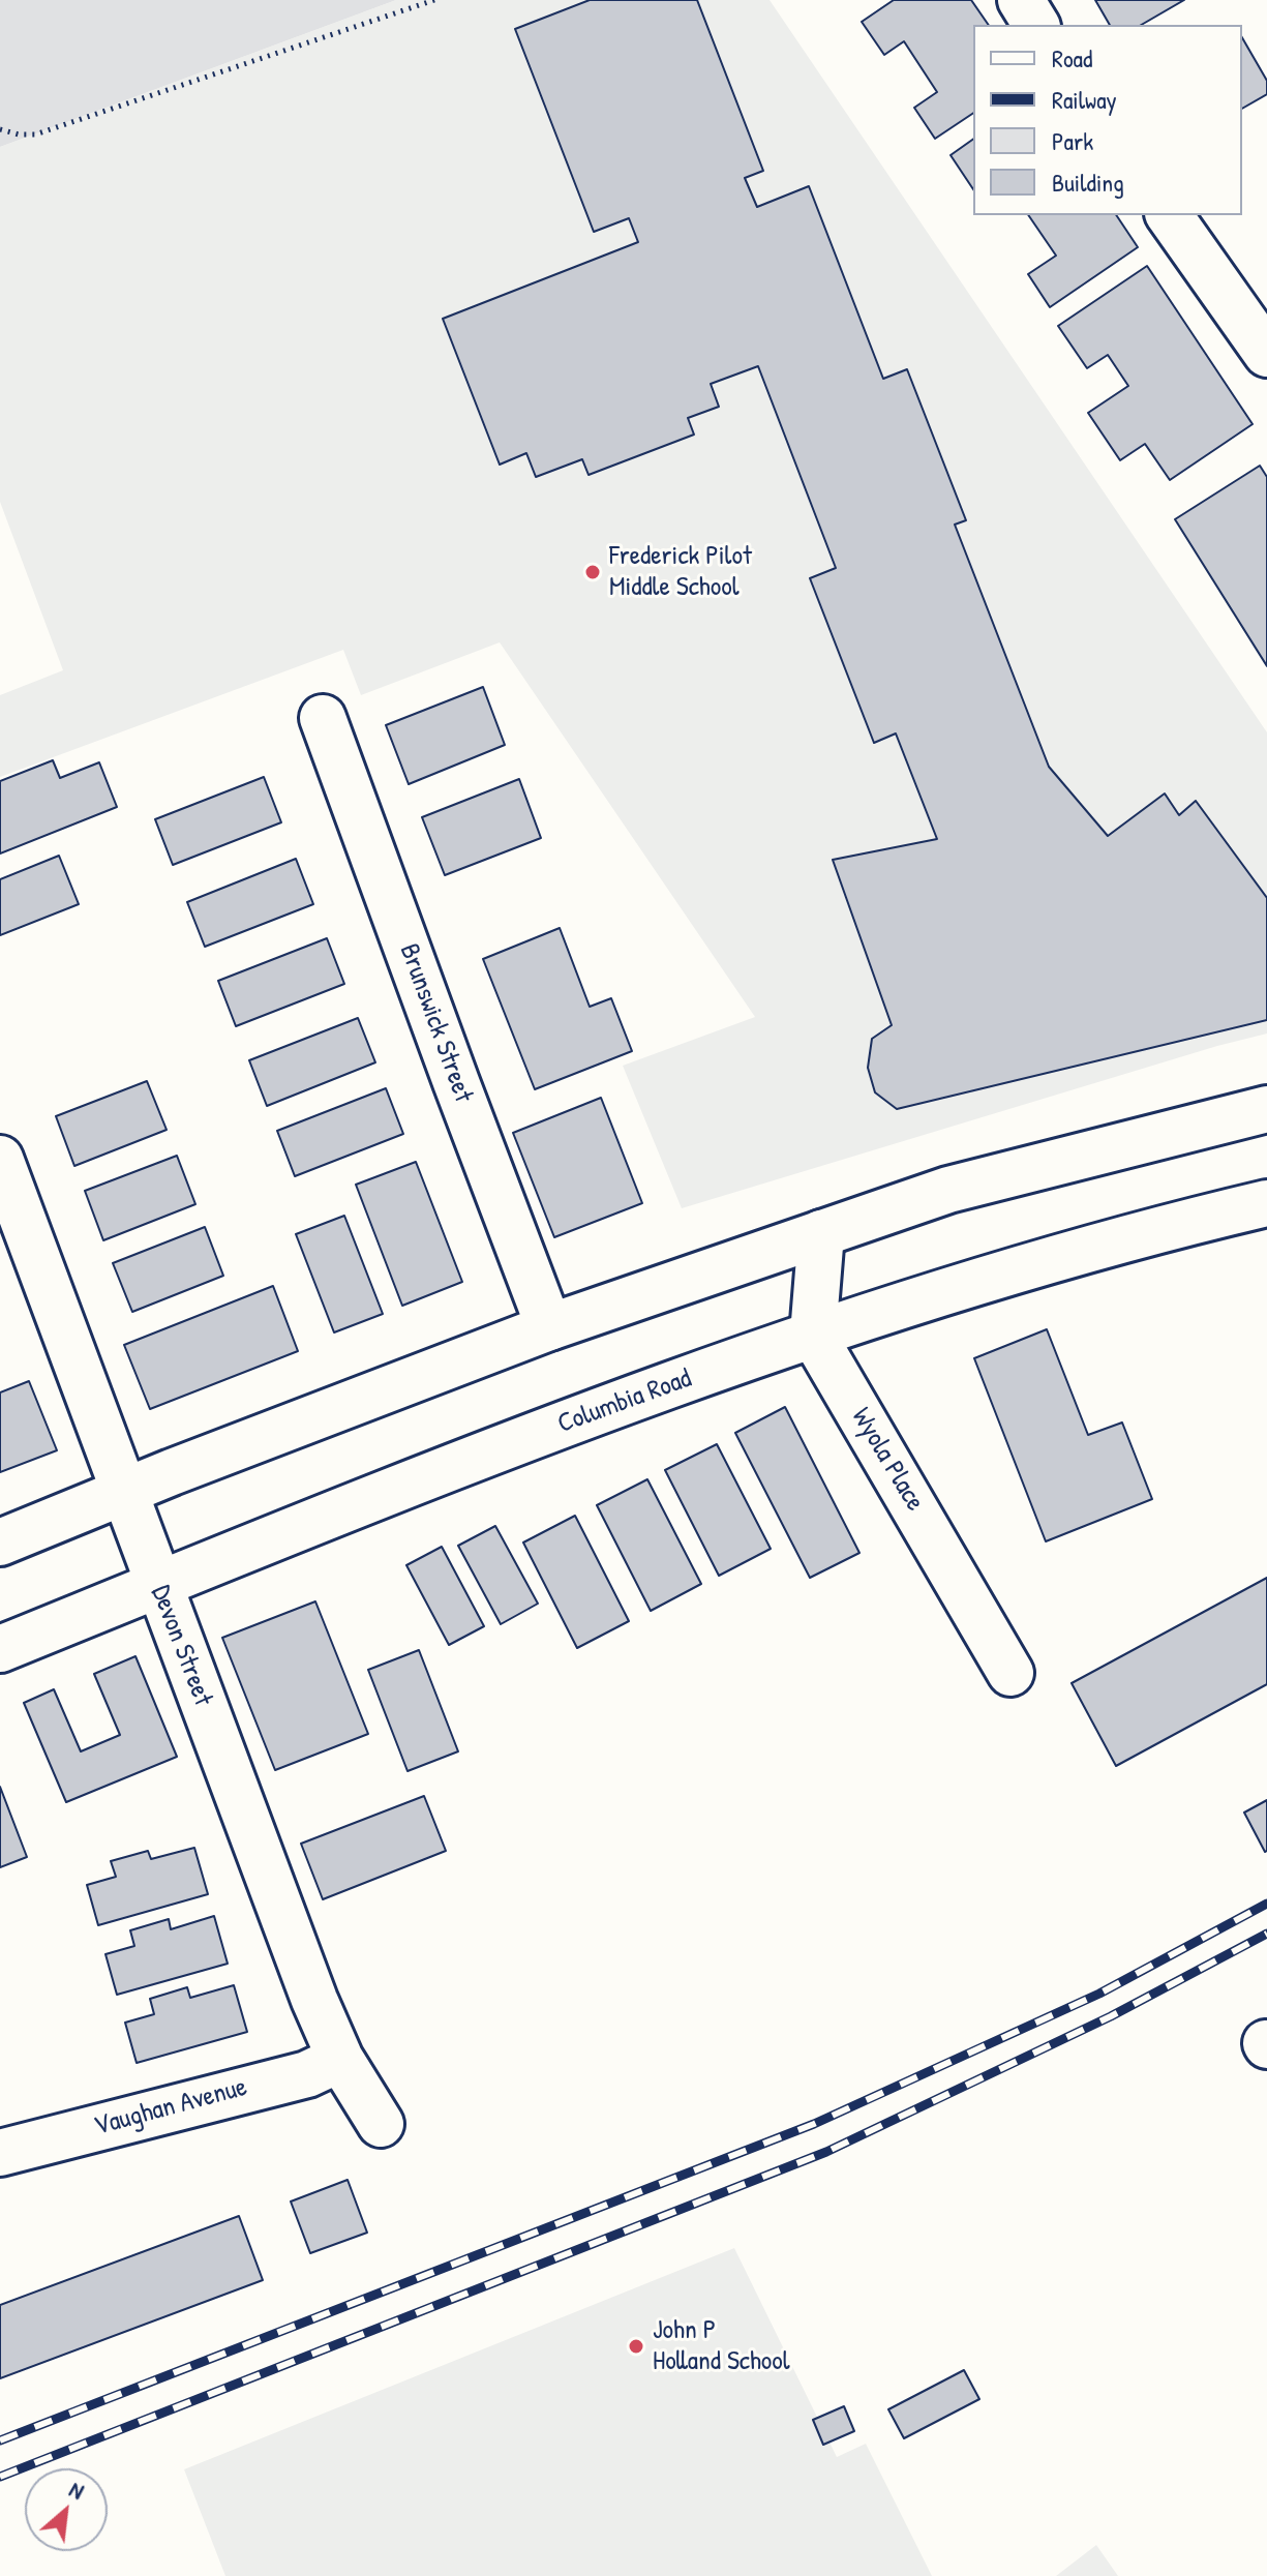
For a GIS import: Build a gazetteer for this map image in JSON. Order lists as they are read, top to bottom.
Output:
{
  "streets": {
    "street": [
      "Brunswick Street",
      "Columbia Road",
      "Wyola Place",
      "Devon Street",
      "Vaughan Avenue"
    ]
  },
  "crossings": [
    ["Columbia Road", "Wyola Place"],
    ["Columbia Road", "Devon Street"],
    ["Devon Street", "Vaughan Avenue"]
  ],
  "places": ["Frederick Pilot Middle School", "John P Holland School"],
  "legend": [
    "Road",
    "Railway",
    "Park",
    "Building"
  ],
  "north": "top right"
}
